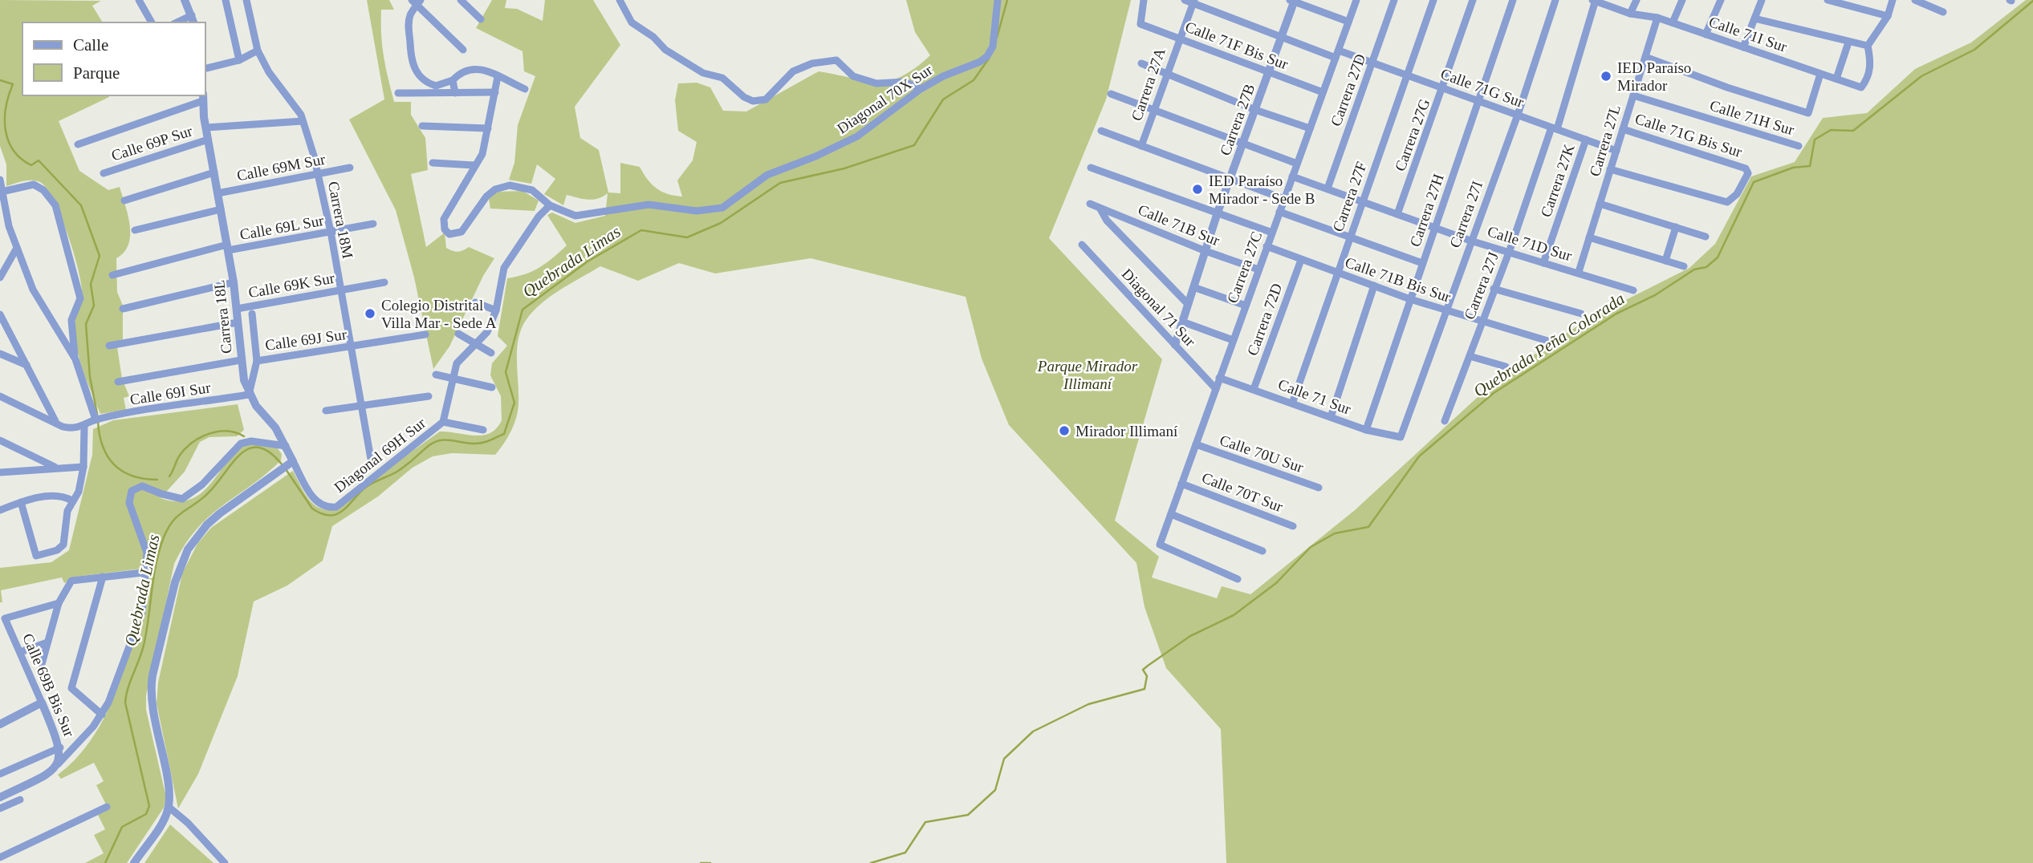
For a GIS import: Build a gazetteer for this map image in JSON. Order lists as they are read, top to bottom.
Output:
{
  "streets": {
    "street": [
      "Calle 71I Sur",
      "Calle 71F Bis Sur",
      "Carrera 27A",
      "Calle 71G Sur",
      "Carrera 27D",
      "Diagonal 70X Sur",
      "Calle 71H Sur",
      "Carrera 27B",
      "Carrera 27G",
      "Calle 71G Bis Sur",
      "Carrera 27L",
      "Calle 69P Sur",
      "Calle 69M Sur",
      "Carrera 27K",
      "Carrera 27F",
      "Carrera 27H",
      "Carrera 27I",
      "Carrera 18M",
      "Calle 71B Sur",
      "Calle 69L Sur",
      "Calle 71D Sur",
      "Carrera 27C",
      "Calle 71B Bis Sur",
      "Calle 69K Sur",
      "Carrera 27J",
      "Diagonal 71 Sur",
      "Carrera 18L",
      "Carrera 72D",
      "Calle 69J Sur",
      "Calle 69I Sur",
      "Calle 71 Sur",
      "Calle 70U Sur",
      "Diagonal 69H Sur",
      "Calle 70T Sur",
      "Calle 69B Bis Sur"
    ]
  },
  "crossings": [
    ["Calle 71I Sur", "Carrera 27L"],
    ["Calle 71I Sur", "Carrera 27J"],
    ["Calle 71F Bis Sur", "Carrera 27A"],
    ["Calle 71F Bis Sur", "Carrera 27B"],
    ["Calle 71F Bis Sur", "Carrera 27C"],
    ["Carrera 27A", "Calle 71G Sur"],
    ["Calle 71G Sur", "Carrera 27D"],
    ["Calle 71G Sur", "Carrera 27B"],
    ["Calle 71G Sur", "Carrera 27G"],
    ["Calle 71G Sur", "Carrera 27L"],
    ["Calle 71G Sur", "Carrera 27K"],
    ["Calle 71G Sur", "Carrera 27F"],
    ["Calle 71G Sur", "Carrera 27H"],
    ["Calle 71G Sur", "Carrera 27I"],
    ["Calle 71G Sur", "Carrera 27C"],
    ["Calle 71G Sur", "Carrera 27J"],
    ["Carrera 27D", "Calle 71D Sur"],
    ["Calle 71H Sur", "Carrera 27L"],
    ["Carrera 27B", "Calle 71B Sur"],
    ["Carrera 27B", "Diagonal 71 Sur"],
    ["Carrera 27G", "Calle 71D Sur"],
    ["Calle 71G Bis Sur", "Carrera 27L"],
    ["Carrera 27L", "Calle 71D Sur"],
    ["Calle 69P Sur", "Carrera 18M"],
    ["Calle 69P Sur", "Carrera 18L"],
    ["Calle 69M Sur", "Carrera 18M"],
    ["Calle 69M Sur", "Carrera 18L"],
    ["Carrera 27K", "Calle 71D Sur"],
    ["Carrera 27F", "Calle 71D Sur"],
    ["Carrera 27F", "Calle 71B Bis Sur"],
    ["Carrera 27F", "Calle 71 Sur"],
    ["Carrera 27H", "Calle 71D Sur"],
    ["Carrera 27H", "Calle 71B Bis Sur"],
    ["Carrera 27H", "Calle 71 Sur"],
    ["Carrera 27I", "Calle 71D Sur"],
    ["Carrera 27I", "Calle 71B Bis Sur"],
    ["Carrera 27I", "Calle 71 Sur"],
    ["Carrera 18M", "Calle 69L Sur"],
    ["Carrera 18M", "Calle 69K Sur"],
    ["Carrera 18M", "Calle 69J Sur"],
    ["Calle 71B Sur", "Carrera 27C"],
    ["Calle 69L Sur", "Carrera 18L"],
    ["Calle 71D Sur", "Carrera 27C"],
    ["Calle 71D Sur", "Carrera 27J"],
    ["Carrera 27C", "Calle 71B Bis Sur"],
    ["Carrera 27C", "Diagonal 71 Sur"],
    ["Carrera 27C", "Calle 71 Sur"],
    ["Carrera 27C", "Calle 70U Sur"],
    ["Carrera 27C", "Calle 70T Sur"],
    ["Calle 71B Bis Sur", "Carrera 27J"],
    ["Calle 71B Bis Sur", "Carrera 72D"],
    ["Calle 69K Sur", "Carrera 18L"],
    ["Carrera 18L", "Calle 69I Sur"],
    ["Carrera 18L", "Diagonal 69H Sur"],
    ["Carrera 72D", "Calle 71 Sur"]
  ],
  "water": ["Quebrada Limas", "Quebrada Peña Colorada"],
  "parks": ["Parque Mirador Illimaní"],
  "places": [
    "IED Paraíso Mirador",
    "IED Paraíso Mirador - Sede B",
    "Colegio Distrital Villa Mar - Sede A",
    "Mirador Illimaní"
  ],
  "legend": ["Calle", "Parque"]
}
